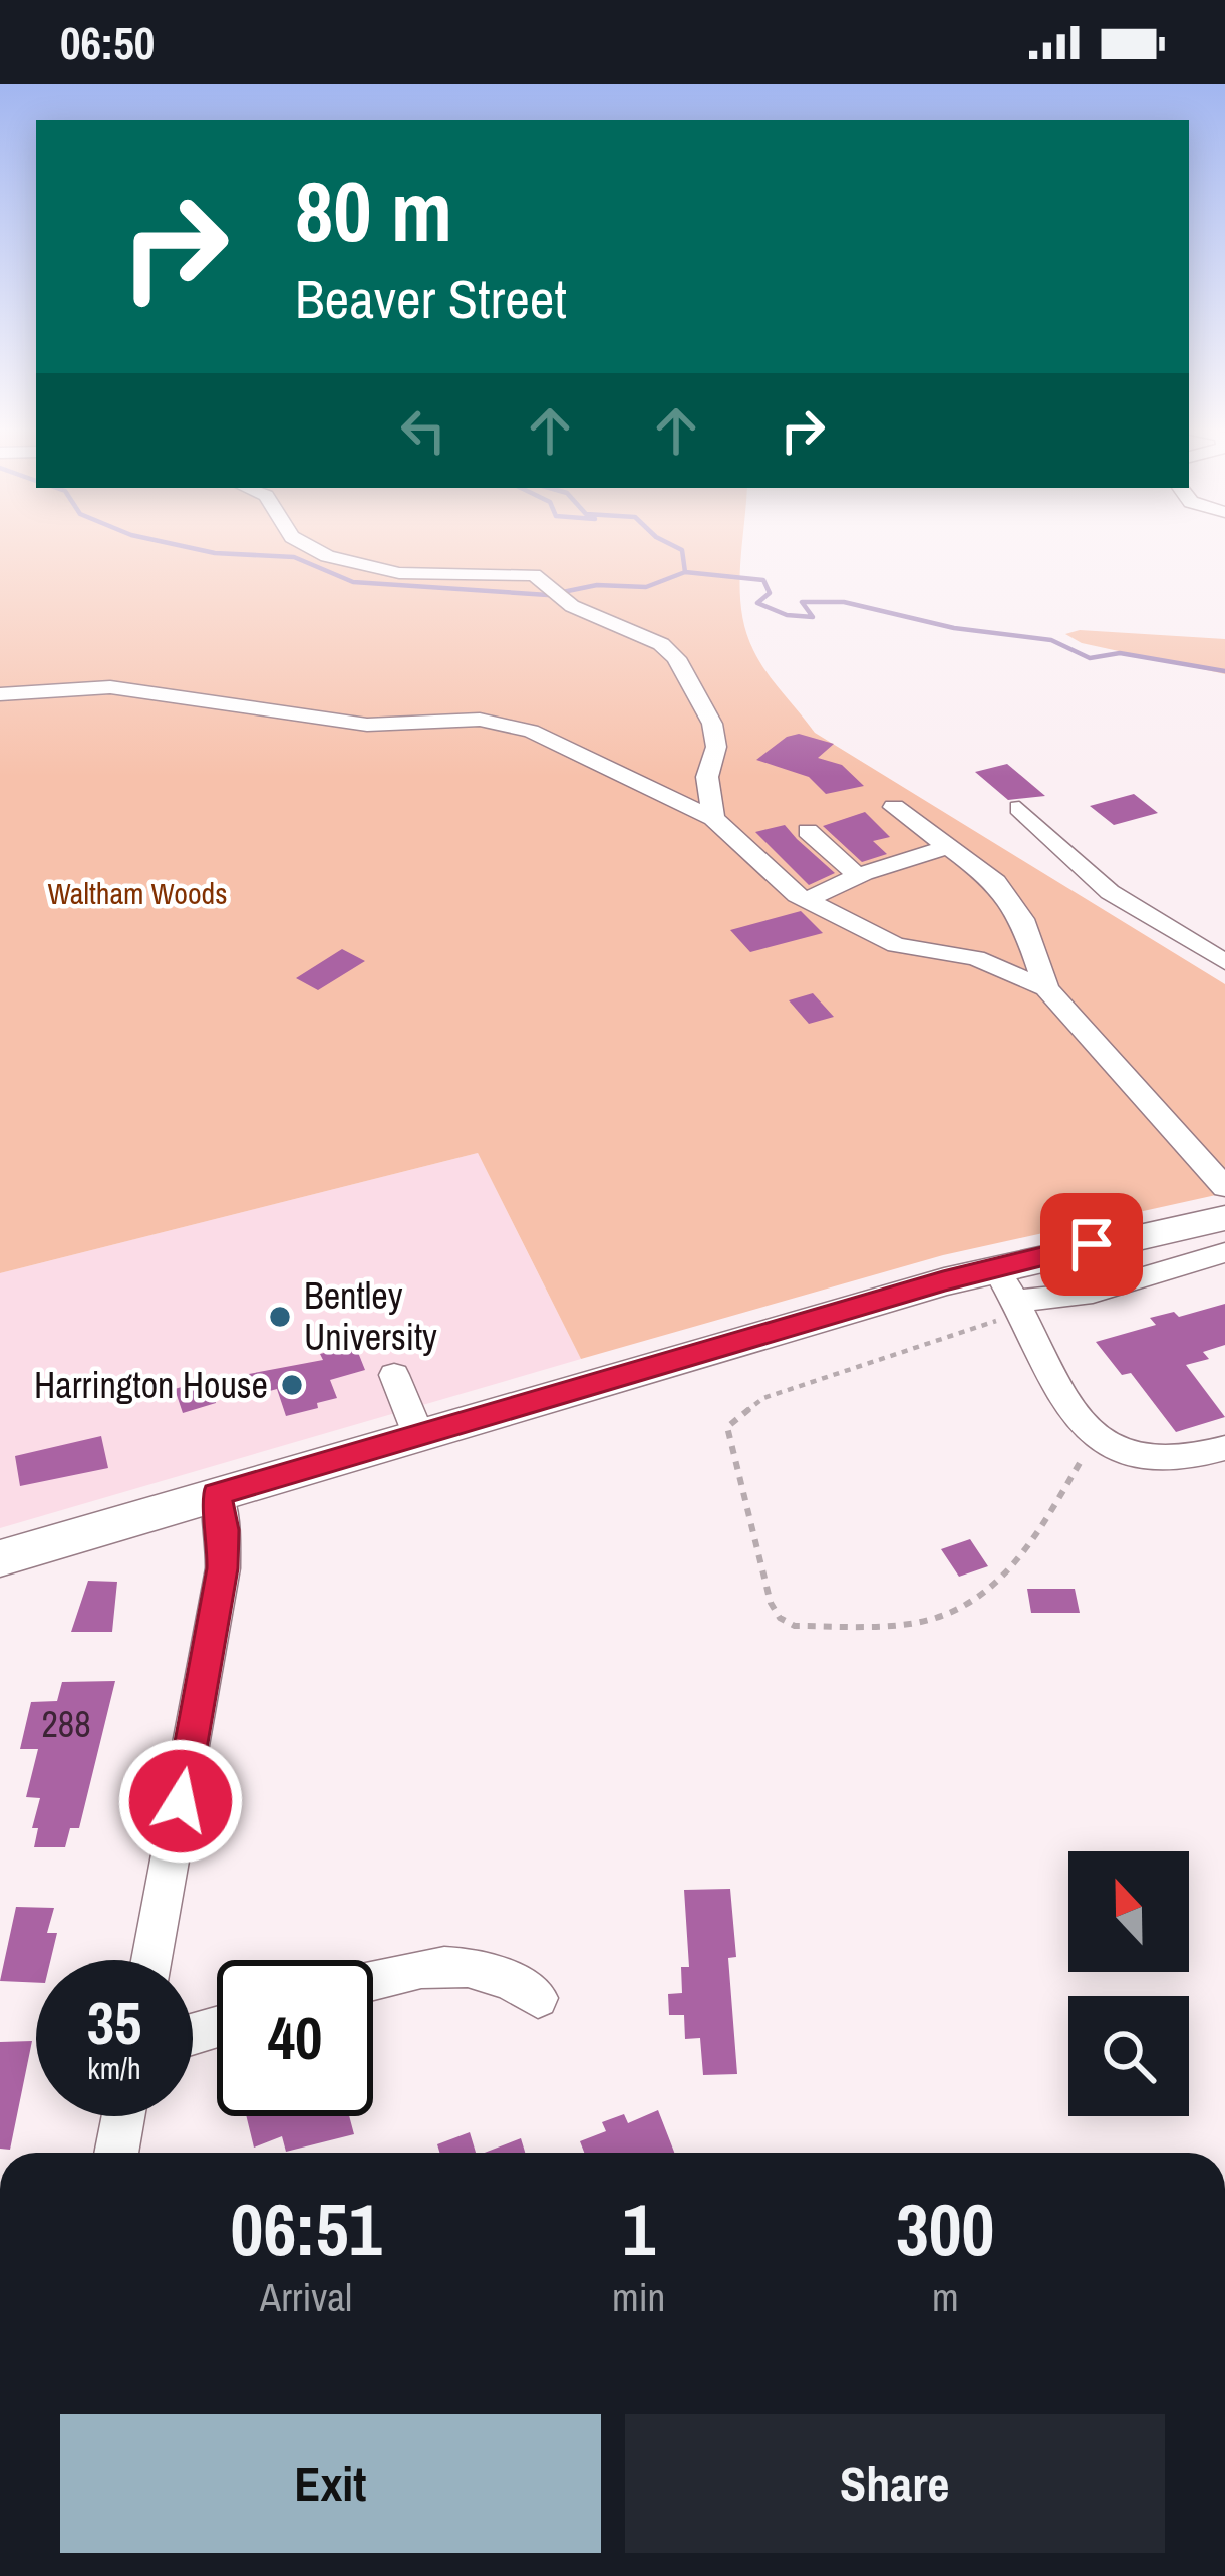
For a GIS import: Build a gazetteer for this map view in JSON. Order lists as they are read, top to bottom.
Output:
{
  "parks": ["Waltham Woods"],
  "places": ["Bentley University", "Harrington House"],
  "house_numbers": ["288"],
  "north": "top",
  "page": {
    "status": "06:50",
    "turn": ["80 m", "Beaver Street"],
    "speed": "35 km/h",
    "limit": "40",
    "eta": [
      "06:51",
      "Arrival",
      "1",
      "min",
      "300",
      "m"
    ],
    "buttons": ["Exit", "Share"]
  }
}
